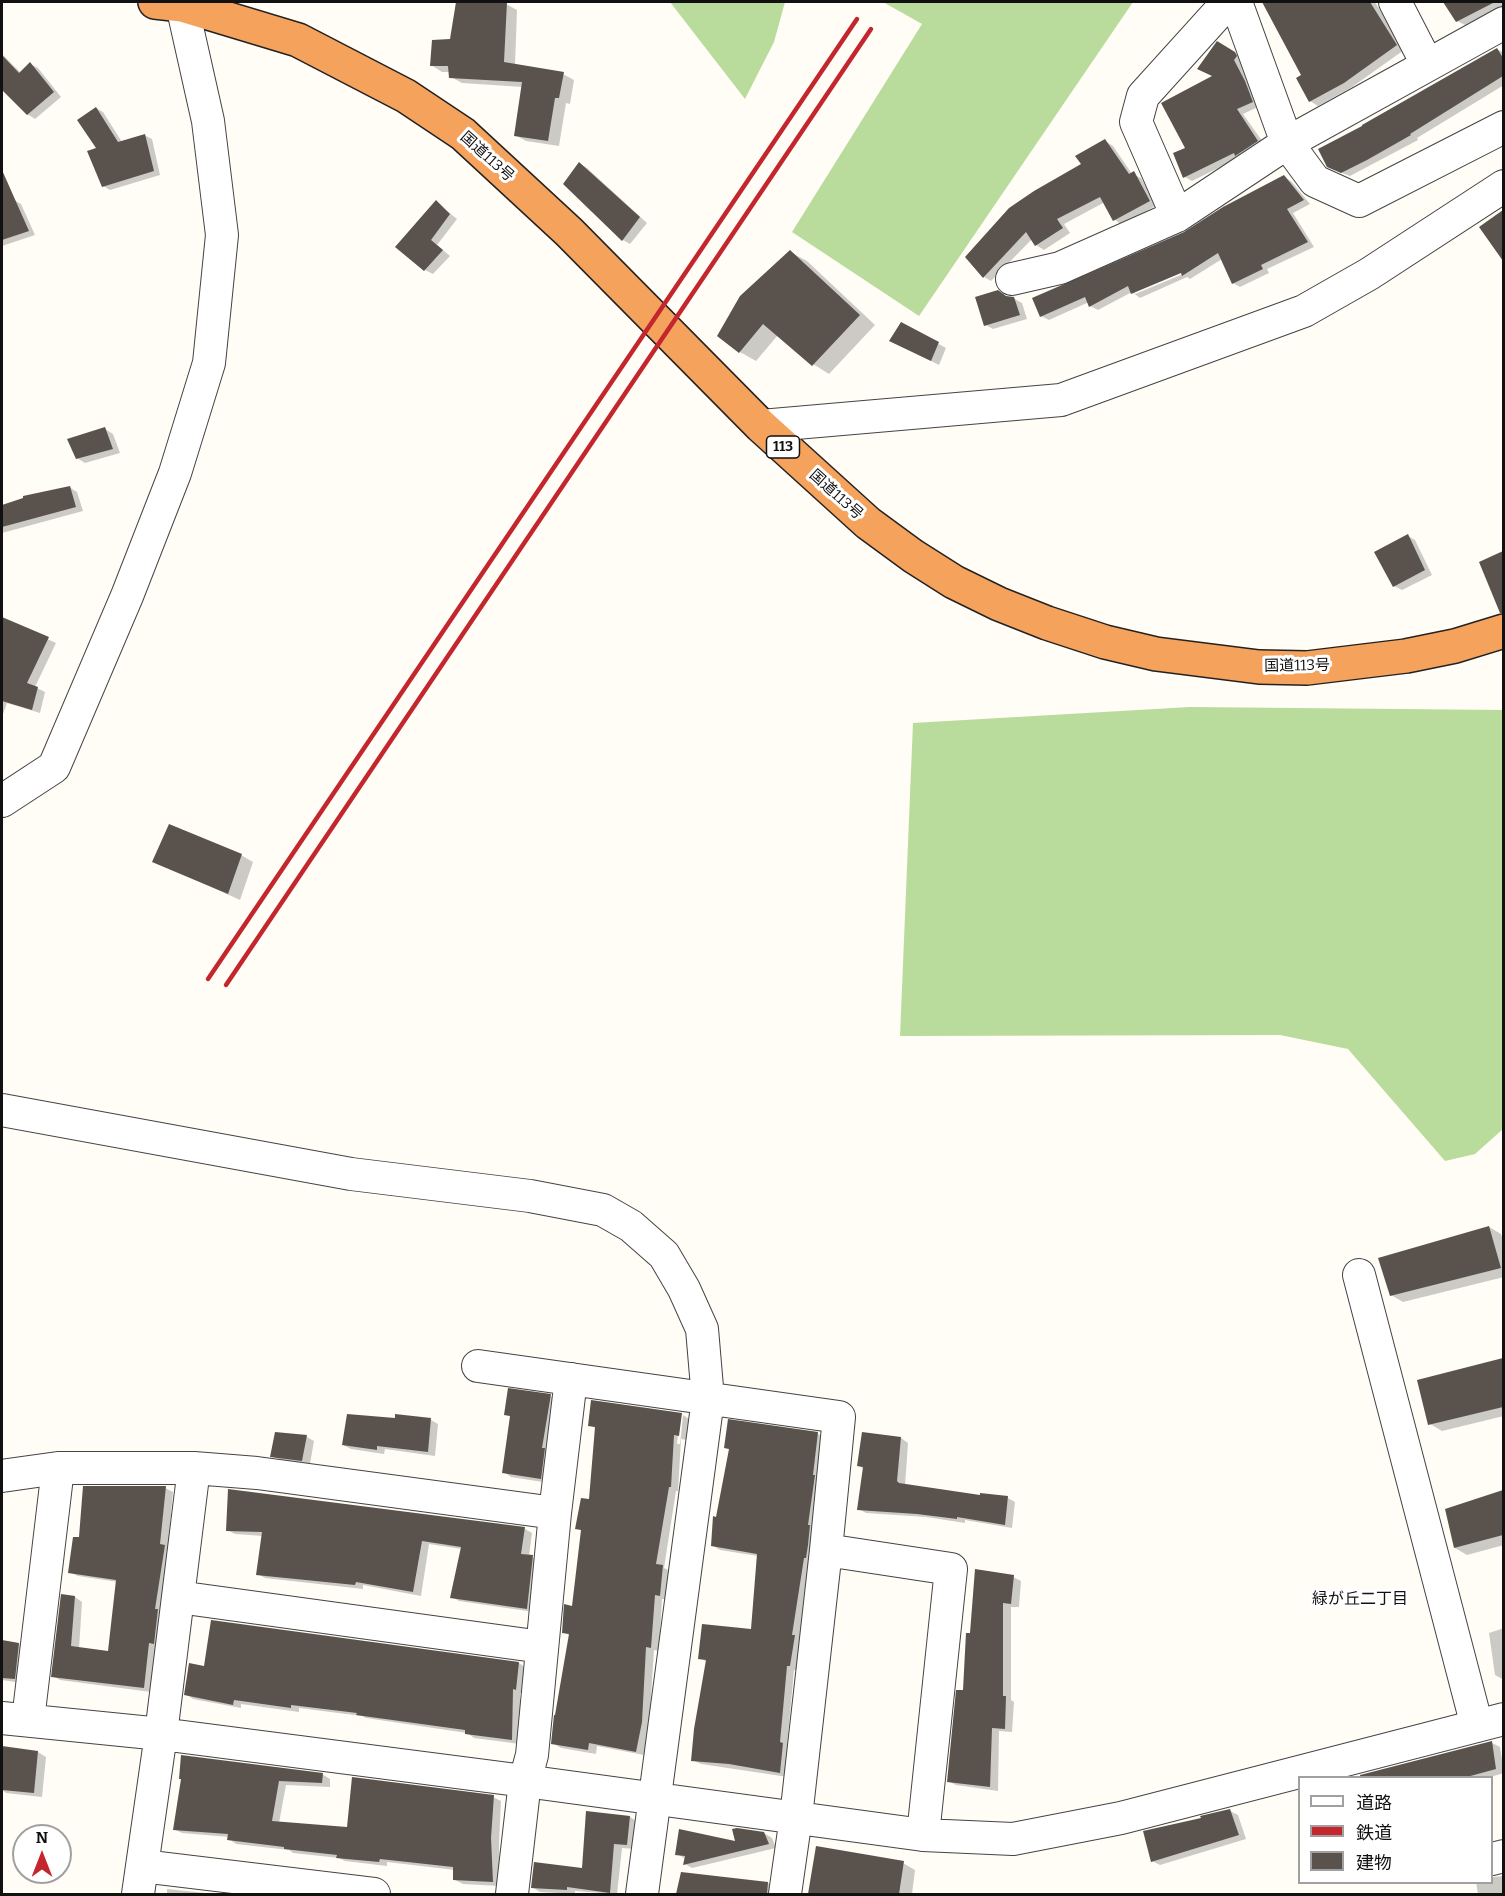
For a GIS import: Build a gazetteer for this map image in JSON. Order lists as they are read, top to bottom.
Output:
{
  "streets": {
    "highway": ["国道113号", "113"]
  },
  "districts": ["緑が丘二丁目"],
  "legend": ["道路", "鉄道", "建物"],
  "north": "top"
}
